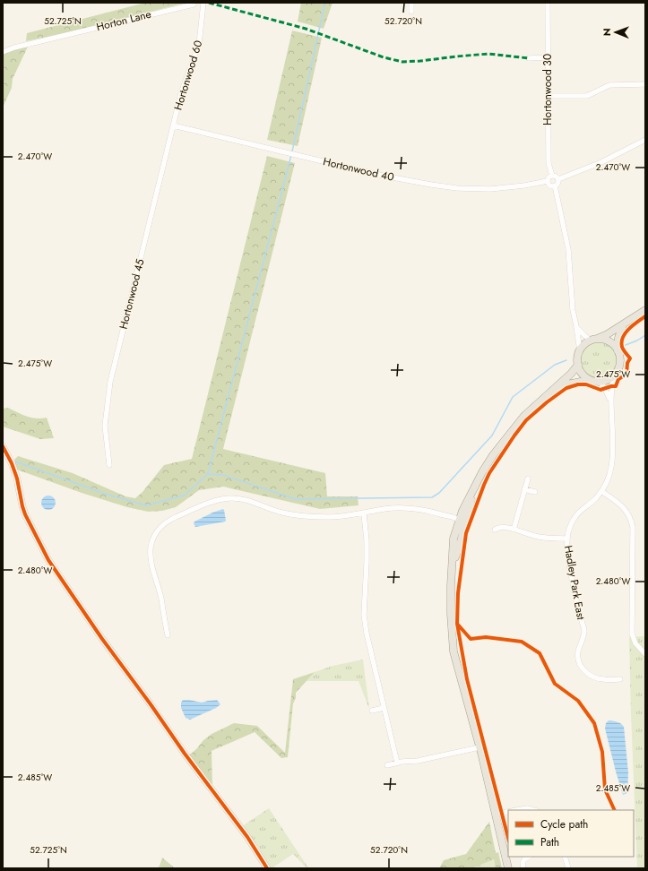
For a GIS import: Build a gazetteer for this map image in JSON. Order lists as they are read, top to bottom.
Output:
{
  "streets": {
    "street": [
      "Horton Lane",
      "Hortonwood 60",
      "Hortonwood 30",
      "Hortonwood 40",
      "Hortonwood 45",
      "Hadley Park East"
    ]
  },
  "crossings": [
    ["Hortonwood 60", "Hortonwood 40"],
    ["Hortonwood 60", "Hortonwood 45"],
    ["Hortonwood 30", "Hortonwood 40"],
    ["Hortonwood 40", "Hortonwood 45"]
  ],
  "legend": ["Cycle path", "Path"],
  "north": "left",
  "coordinates": [
    "52.725°N",
    "52.720°N",
    "2.470°W",
    "2.475°W",
    "2.480°W",
    "2.485°W"
  ]
}
